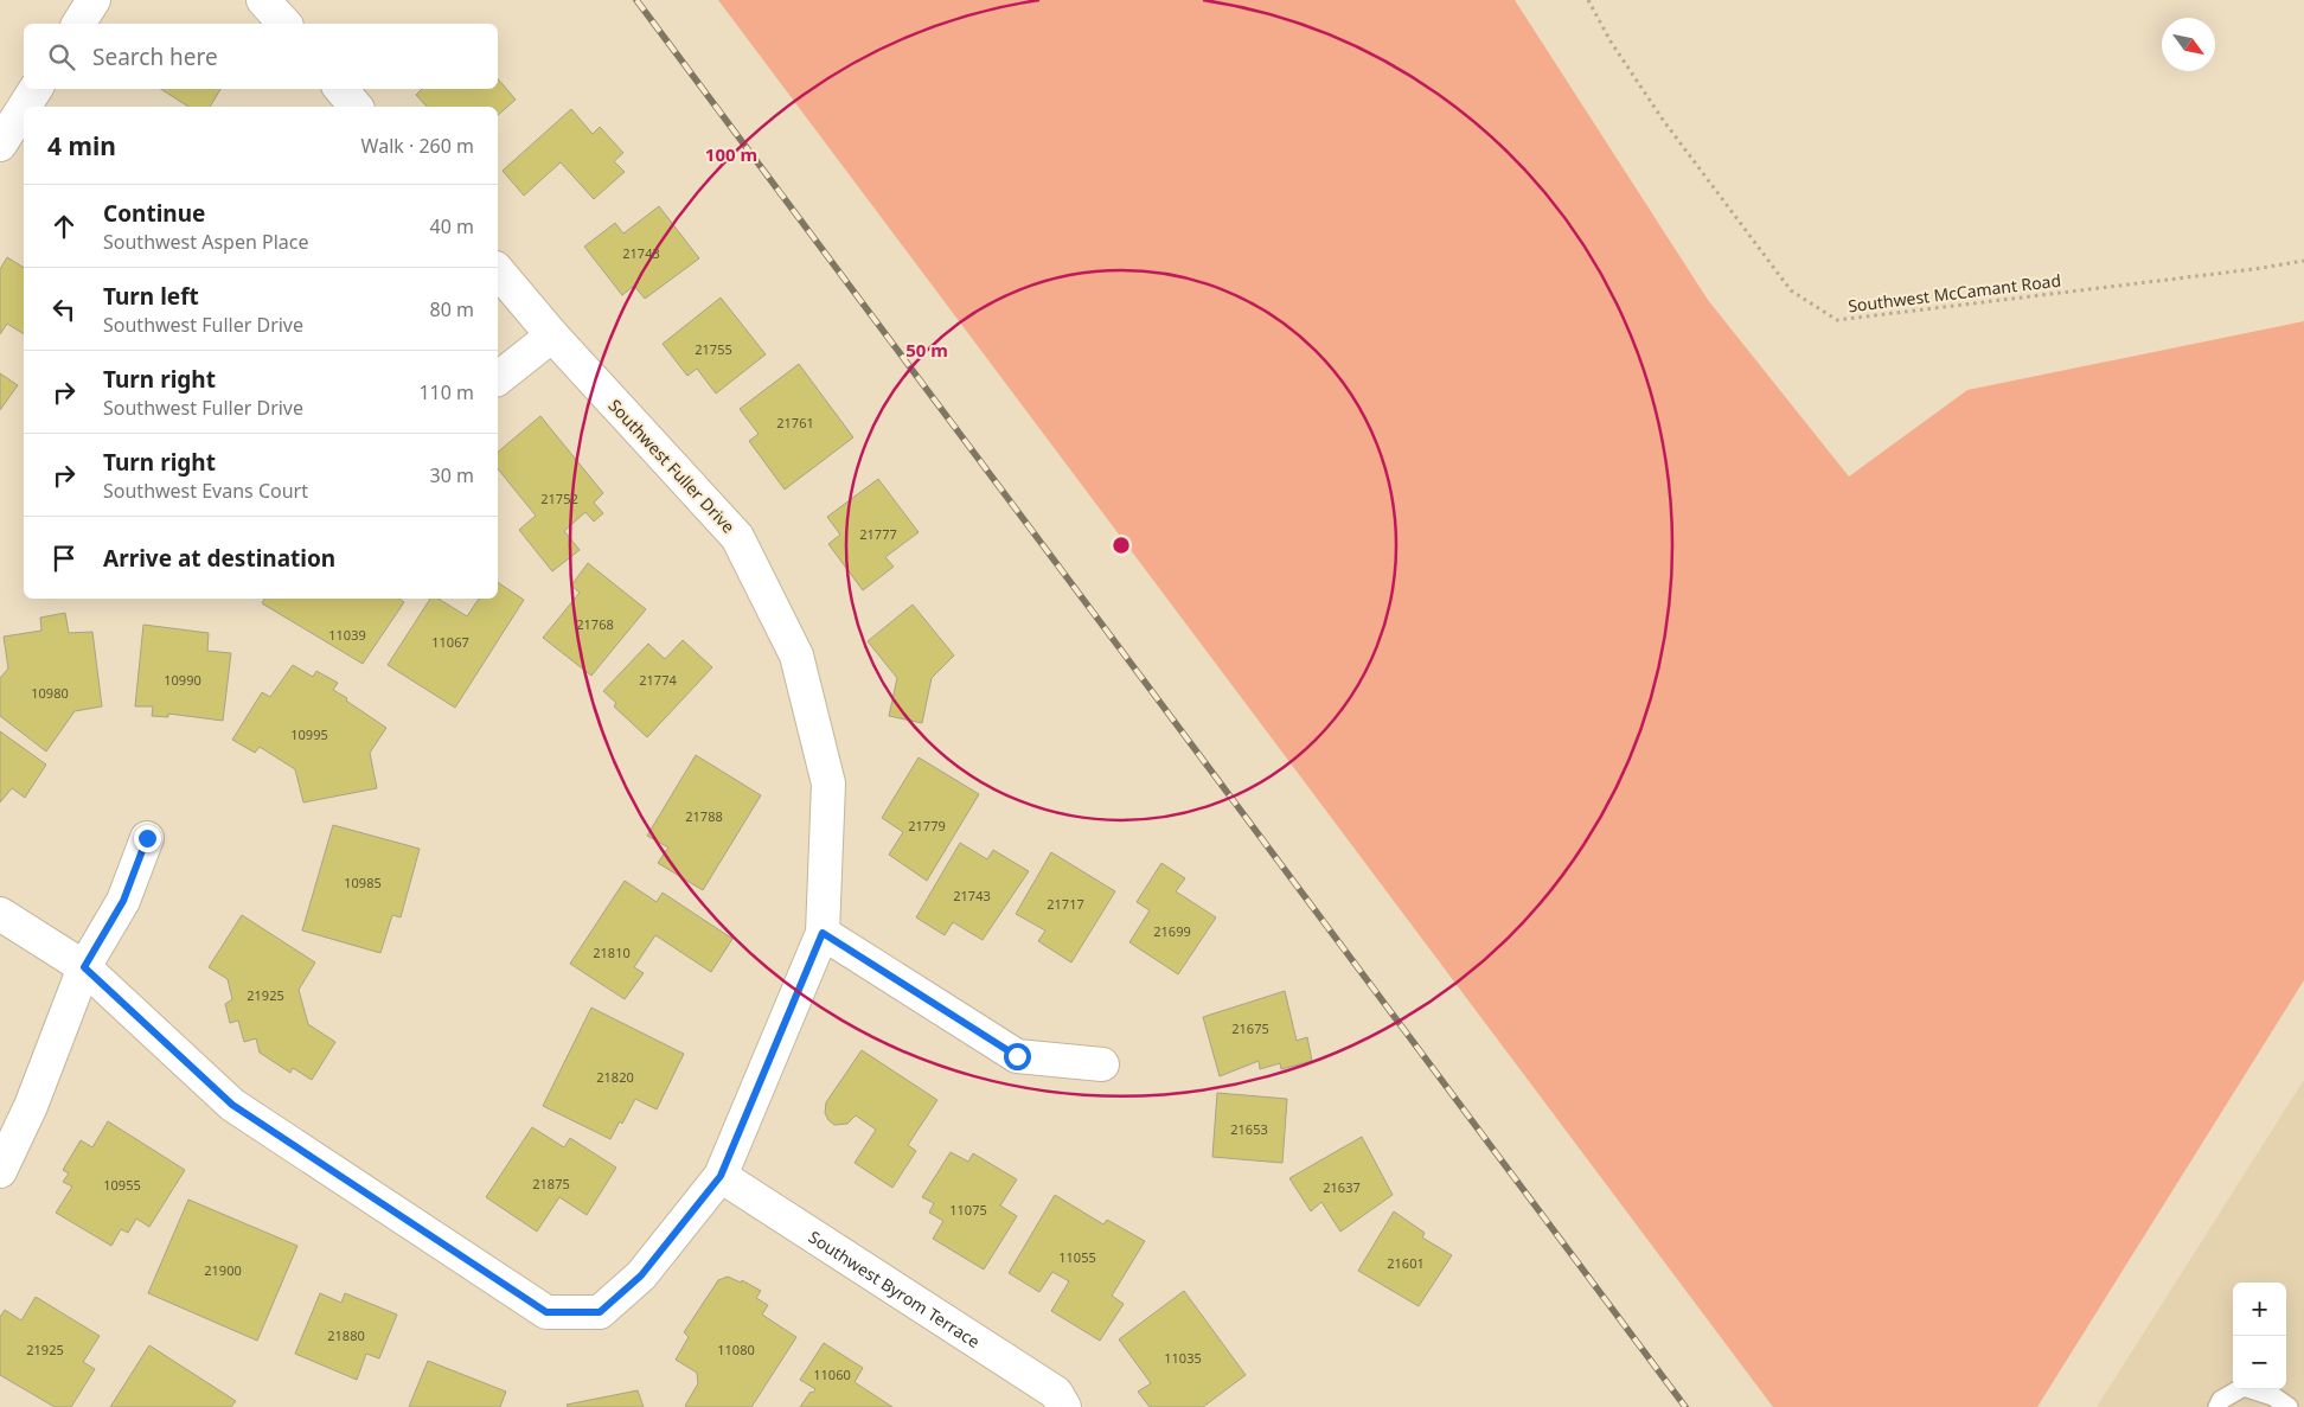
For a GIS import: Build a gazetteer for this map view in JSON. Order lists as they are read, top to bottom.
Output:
{
  "streets": {
    "street": ["Southwest Fuller Drive", "Southwest Byrom Terrace"],
    "path": ["Southwest McCamant Road"]
  },
  "crossings": [
    ["Southwest Fuller Drive", "Southwest Byrom Terrace"]
  ],
  "house_numbers": [
    "21743",
    "21755",
    "21761",
    "21752",
    "21777",
    "21768",
    "11039",
    "11067",
    "10990",
    "21774",
    "10980",
    "10995",
    "21788",
    "21779",
    "10985",
    "21743",
    "21717",
    "21699",
    "21810",
    "21925",
    "21675",
    "21820",
    "21653",
    "21875",
    "10955",
    "21637",
    "11075",
    "11055",
    "21601",
    "21900",
    "21880",
    "21925",
    "11080",
    "11035",
    "11060"
  ],
  "north": "bottom right",
  "page": {
    "search": "Search here",
    "heading": ["4 min", "Walk · 260 m"],
    "list": [
      ["Continue", "Southwest Aspen Place", "40 m"],
      ["Turn left", "Southwest Fuller Drive", "80 m"],
      ["Turn right", "Southwest Fuller Drive", "110 m"],
      ["Turn right", "Southwest Evans Court", "30 m"],
      "Arrive at destination"
    ],
    "map_buttons": ["+", "−"]
  },
  "rings": ["100 m", "50 m"]
}
